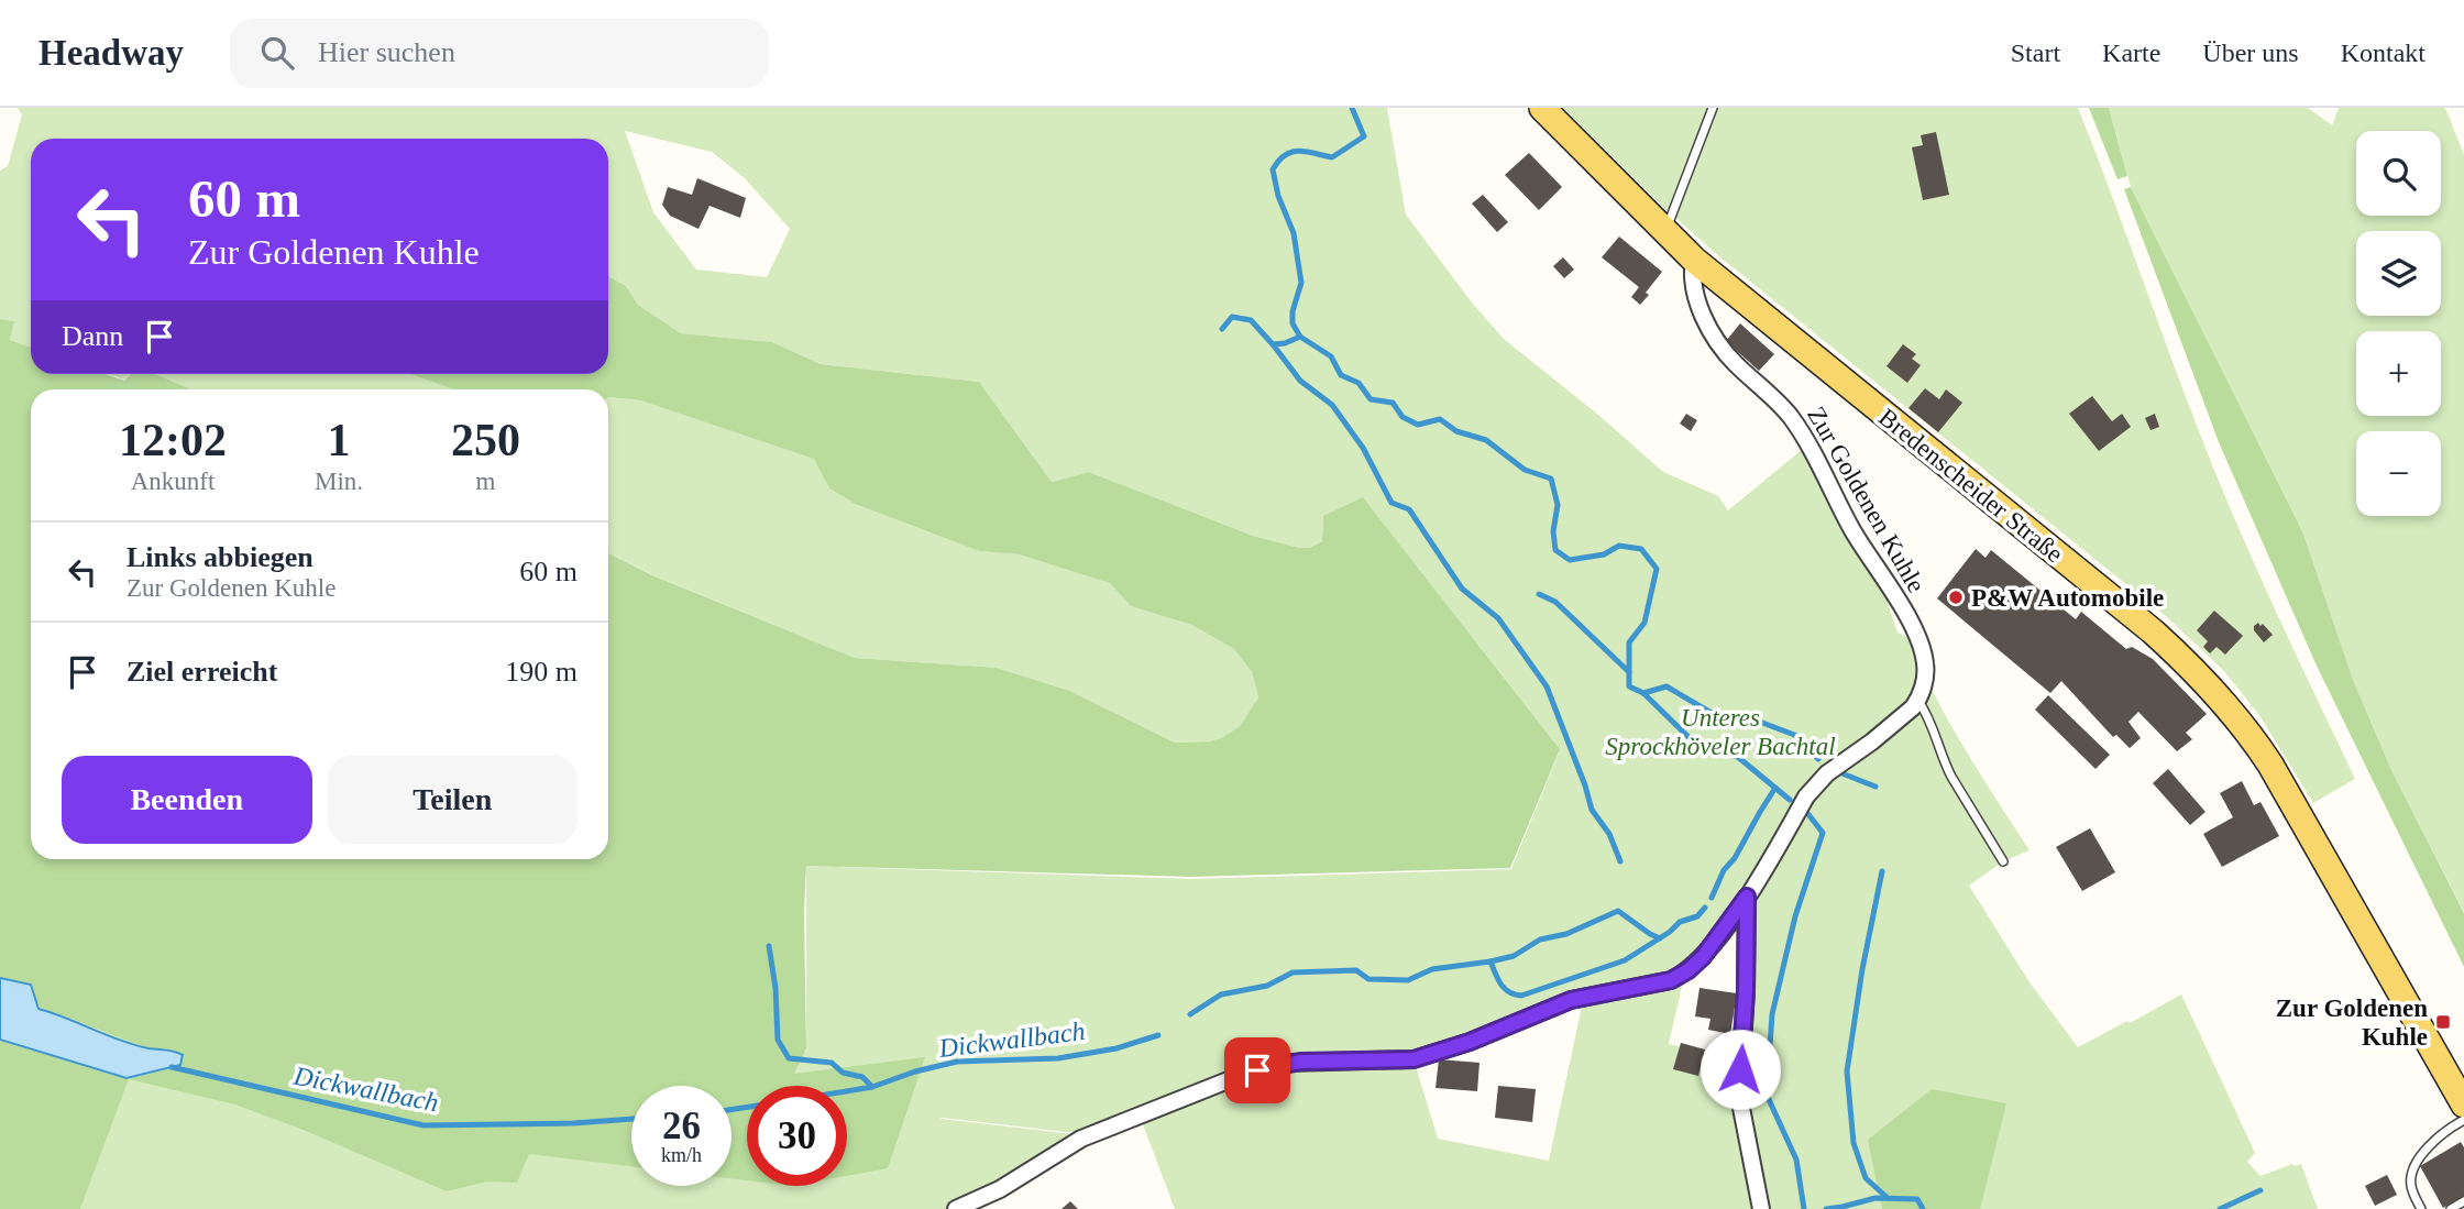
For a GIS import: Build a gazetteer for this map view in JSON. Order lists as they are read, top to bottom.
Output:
{
  "streets": {
    "main road": ["Bredenscheider Straße"],
    "street": ["Zur Goldenen Kuhle"]
  },
  "crossings": [
    ["Bredenscheider Straße", "Zur Goldenen Kuhle"]
  ],
  "water": ["Dickwallbach"],
  "parks": ["Unteres Sprockhöveler Bachtal"],
  "places": {
    "other": ["P&W Automobile"],
    "transit": ["Zur Goldenen Kuhle"]
  },
  "page": {
    "header": "Headway",
    "search": "Hier suchen",
    "nav": [
      "Start",
      "Karte",
      "Über uns",
      "Kontakt"
    ],
    "map_buttons": ["+", "−"],
    "turn": ["60 m", "Zur Goldenen Kuhle"],
    "then": "Dann",
    "eta": [
      "12:02",
      "Ankunft",
      "1",
      "Min.",
      "250",
      "m"
    ],
    "list": [
      {
        "name": "Links abbiegen",
        "note": "Zur Goldenen Kuhle",
        "value": "60 m"
      },
      {
        "name": "Ziel erreicht",
        "value": "190 m"
      }
    ],
    "buttons": ["Beenden", "Teilen"],
    "speed": "26 km/h",
    "limit": "30"
  }
}
